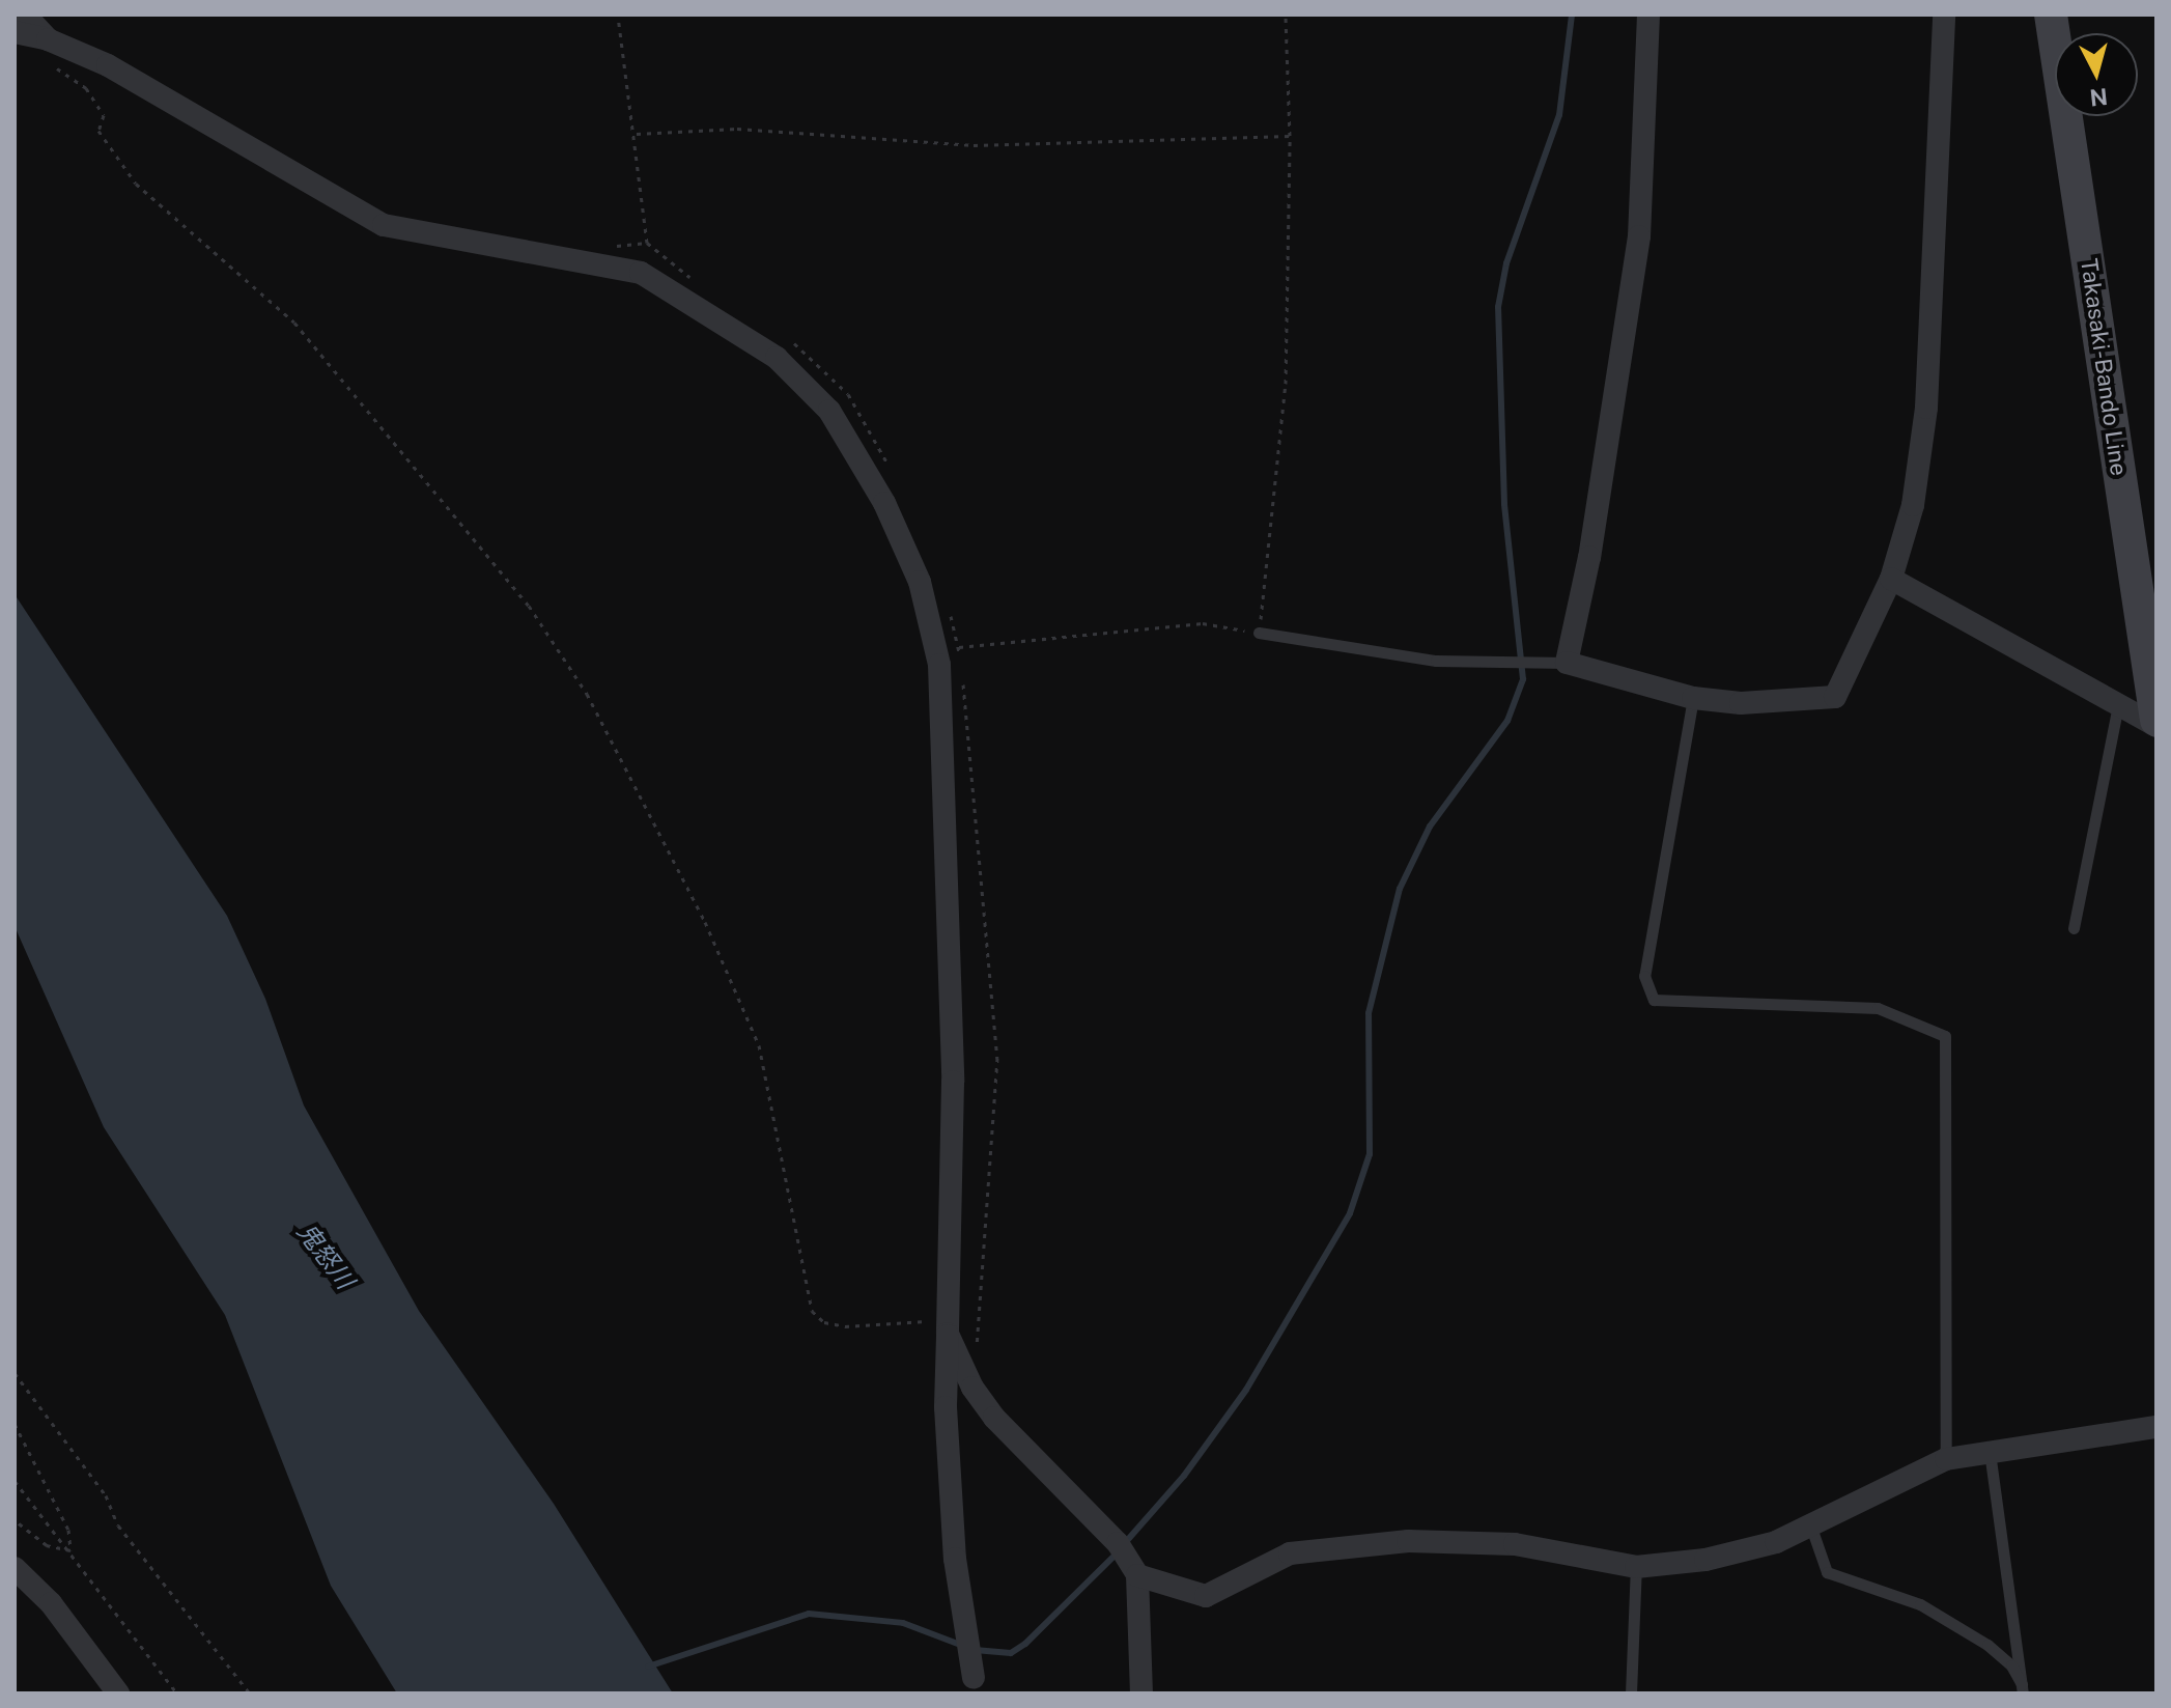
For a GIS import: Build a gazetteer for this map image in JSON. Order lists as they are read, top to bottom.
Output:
{
  "streets": {
    "main road": ["Takasaki-Bando Line"]
  },
  "water": ["鬼怒川"],
  "north": "bottom"
}
